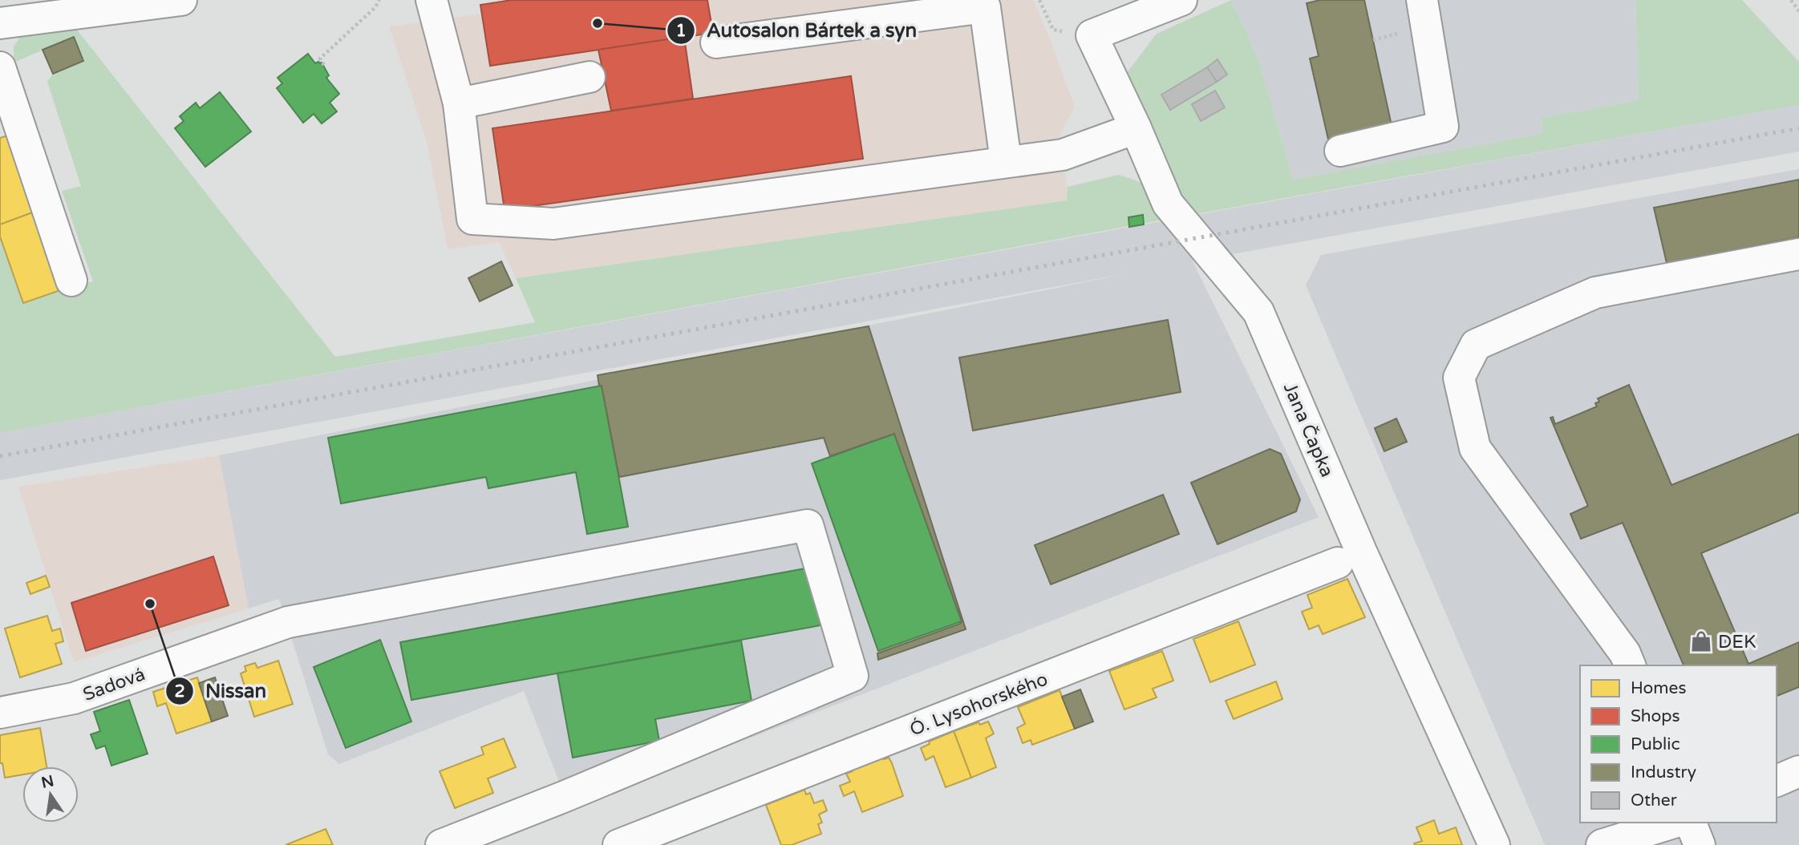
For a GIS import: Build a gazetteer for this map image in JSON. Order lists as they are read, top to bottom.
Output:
{
  "streets": {
    "street": ["Jana Čapka", "Sadová", "Ó. Lysohorského"]
  },
  "places": {
    "other": ["Autosalon Bártek a syn", "Nissan"],
    "shop": ["DEK"]
  },
  "legend": [
    "Homes",
    "Shops",
    "Public",
    "Industry",
    "Other"
  ],
  "north": "top"
}
